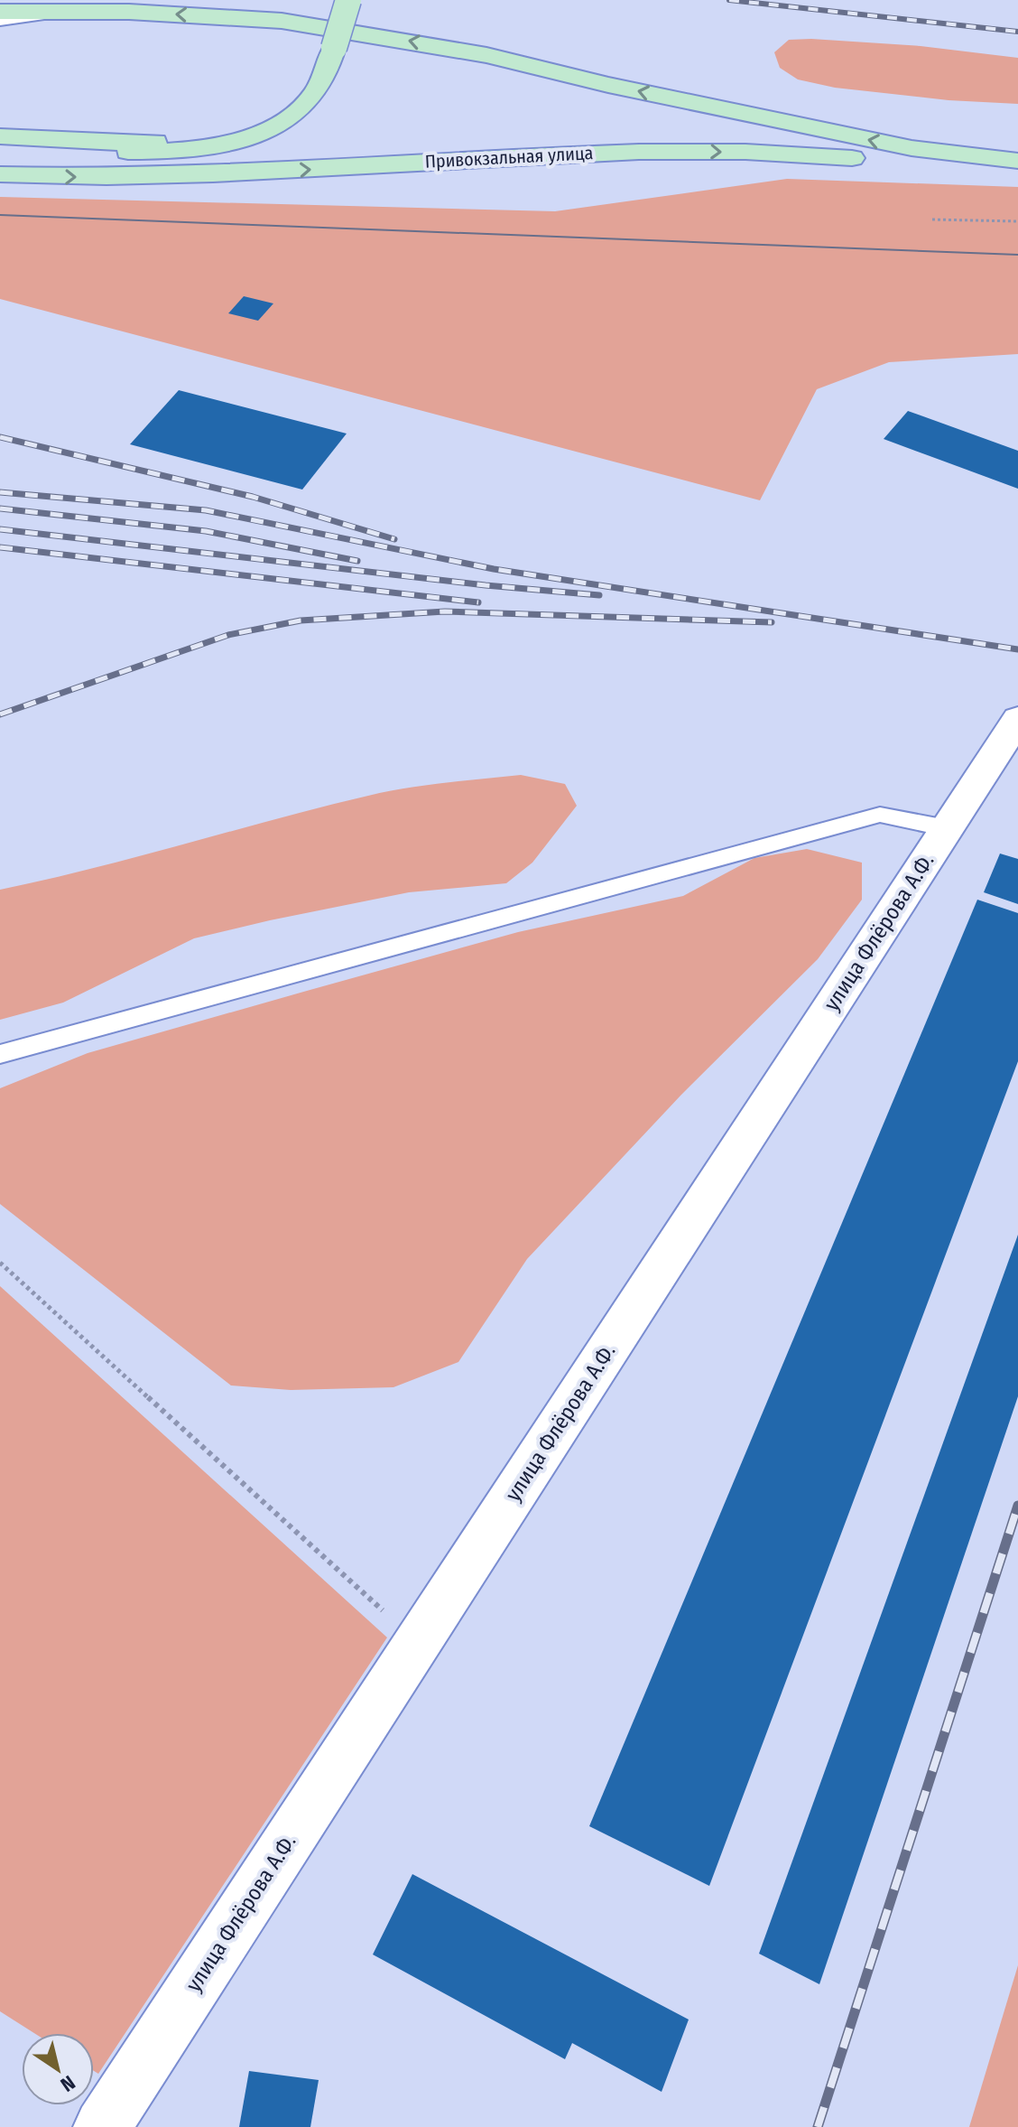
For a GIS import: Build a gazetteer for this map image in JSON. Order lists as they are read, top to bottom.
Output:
{
  "streets": {
    "main road": ["Привокзальная улица"],
    "street": ["улица Флёрова А.Ф."]
  },
  "north": "bottom right"
}
